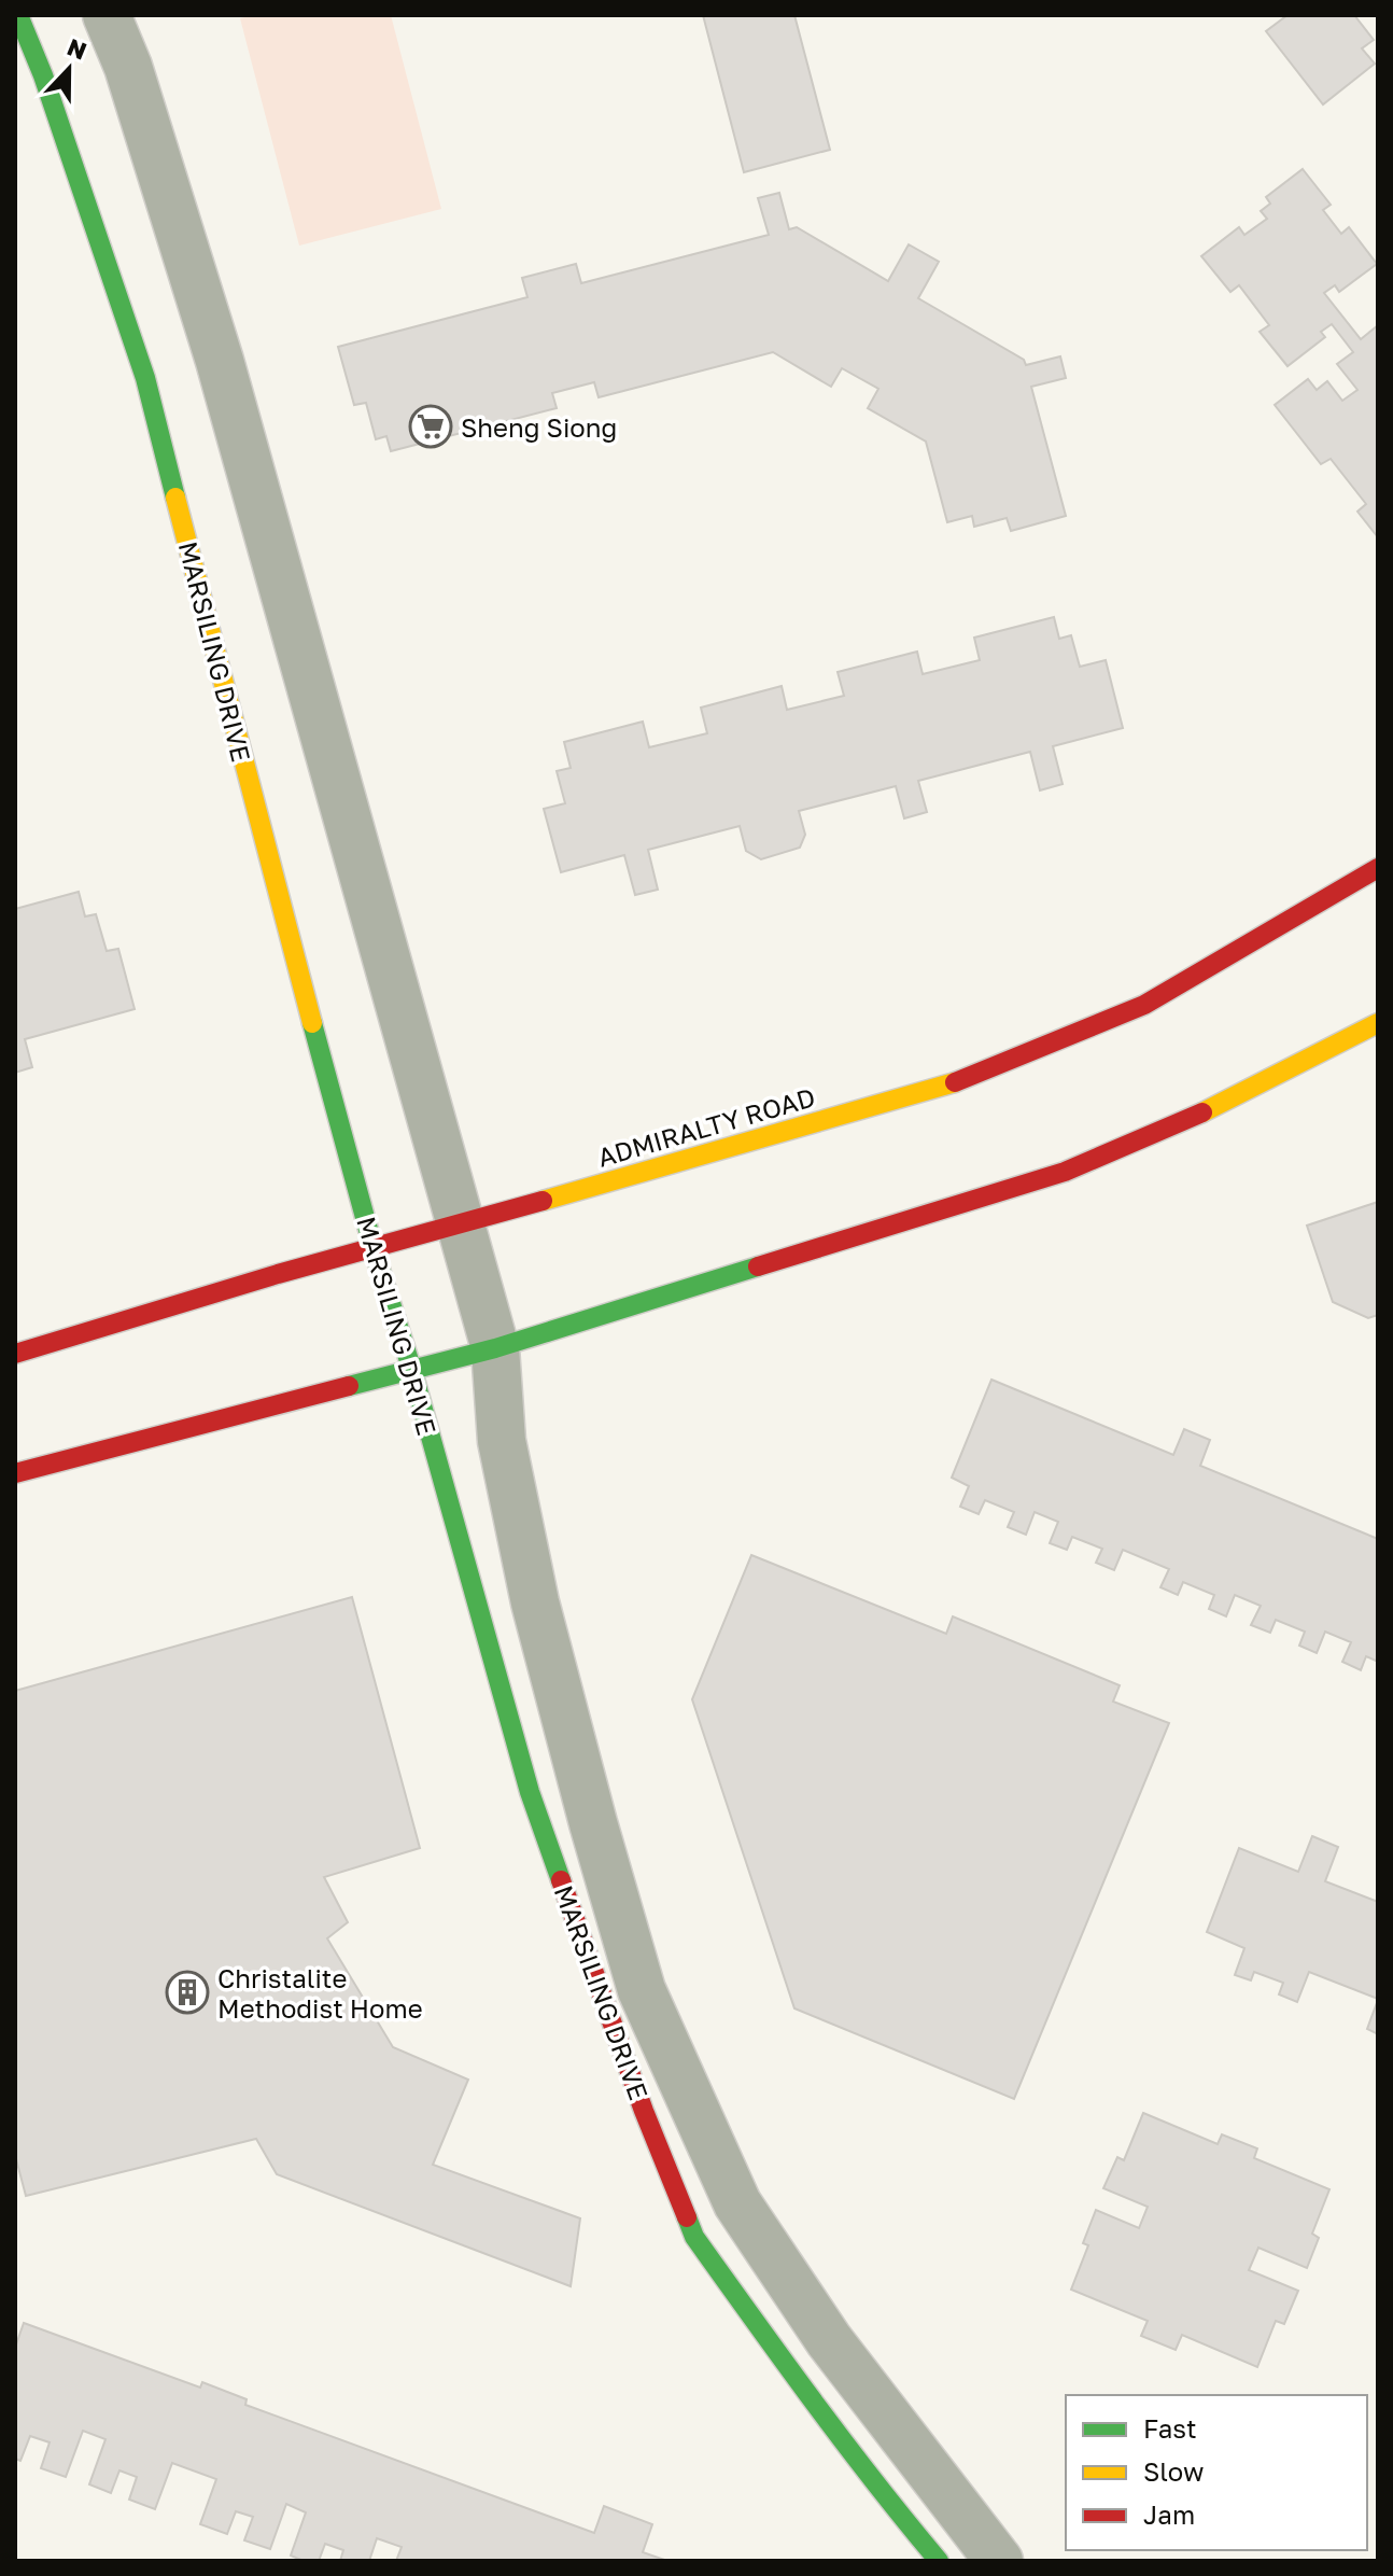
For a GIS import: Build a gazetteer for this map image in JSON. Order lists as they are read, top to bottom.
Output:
{
  "streets": {
    "main road": ["MARSILING DRIVE", "ADMIRALTY ROAD"]
  },
  "crossings": [
    ["MARSILING DRIVE", "ADMIRALTY ROAD"]
  ],
  "places": {
    "supermarket": ["Sheng Siong"],
    "building": ["Christalite Methodist Home"]
  },
  "legend": ["Fast", "Slow", "Jam"],
  "north": "top"
}
